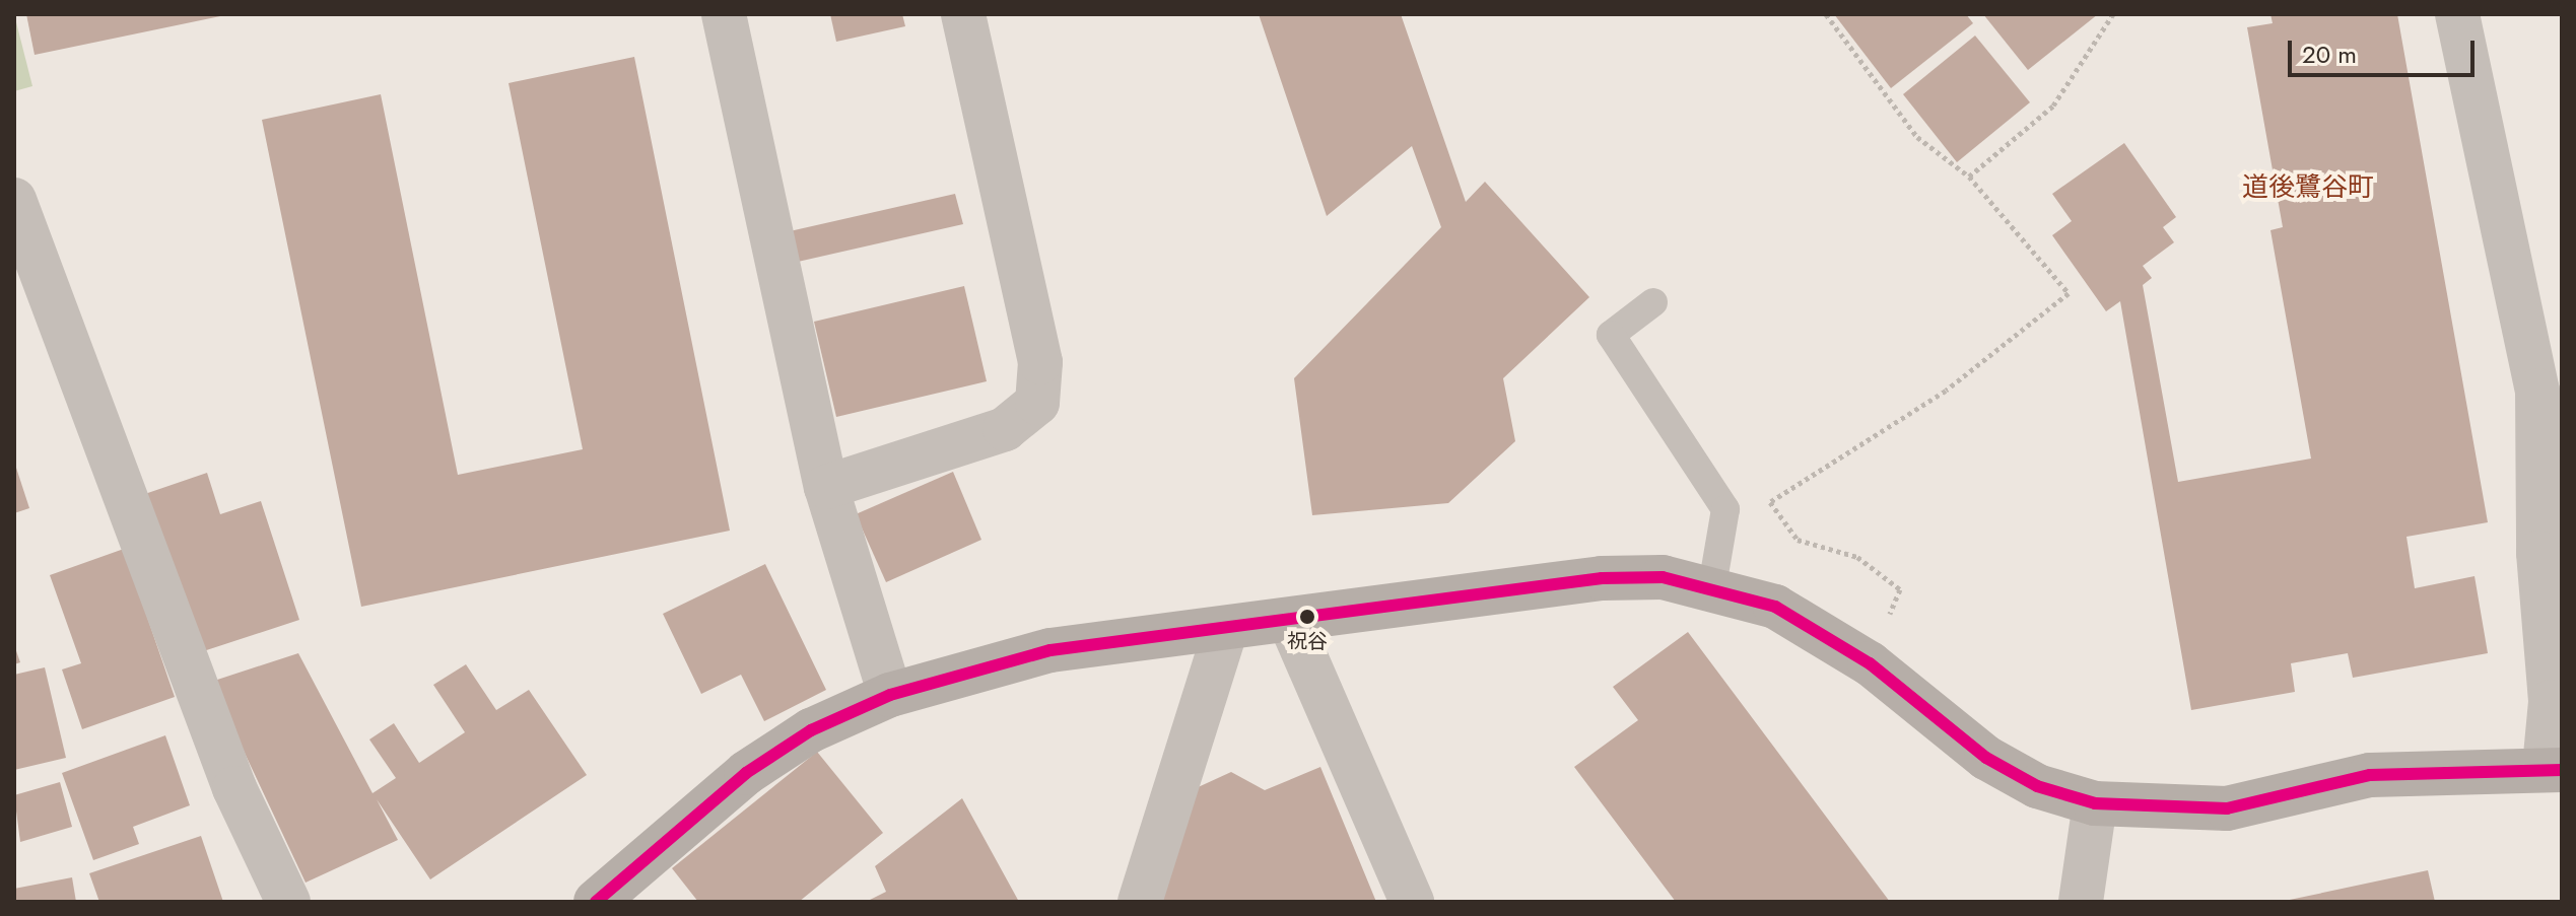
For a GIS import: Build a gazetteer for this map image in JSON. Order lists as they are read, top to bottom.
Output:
{
  "districts": ["道後鷺谷町"],
  "places": ["祝谷"],
  "scale_bar": "20 m"
}
